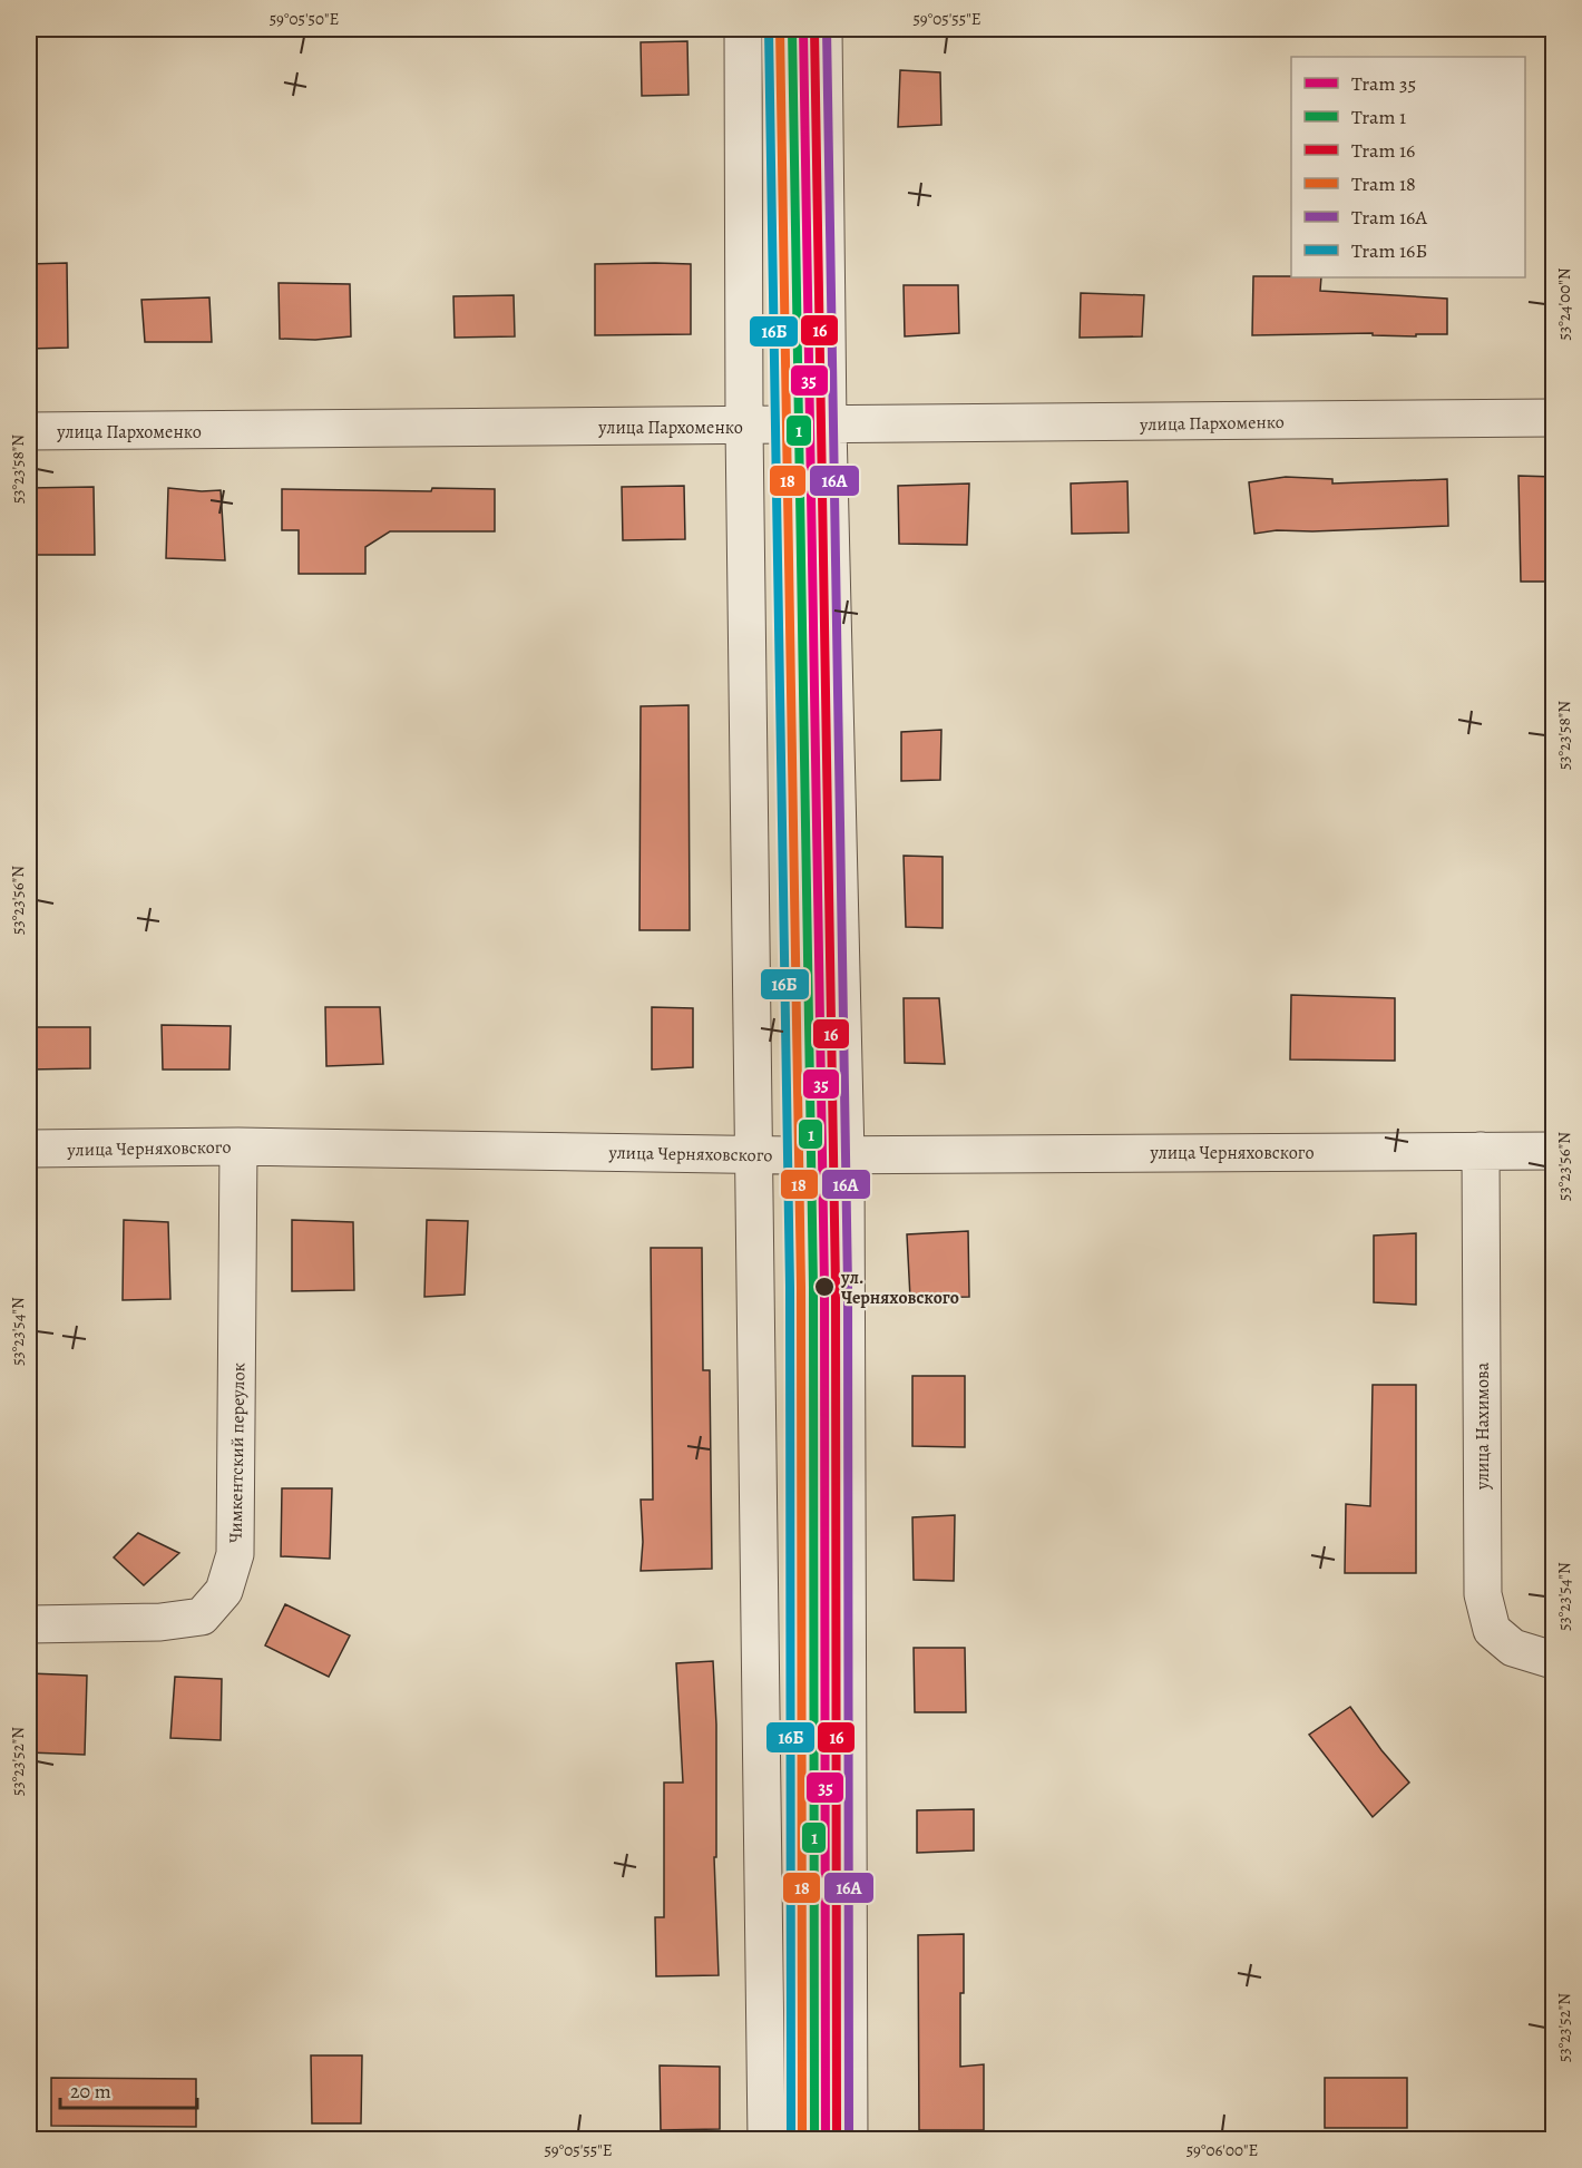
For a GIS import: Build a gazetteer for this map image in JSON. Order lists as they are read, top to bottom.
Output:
{
  "streets": {
    "street": [
      "улица Пархоменко",
      "улица Черняховского",
      "улица Нахимова",
      "Чимкентский переулок"
    ]
  },
  "crossings": [
    ["улица Черняховского", "улица Нахимова"],
    ["улица Черняховского", "Чимкентский переулок"]
  ],
  "places": ["ул. Черняховского"],
  "lines": [
    "tram line 35",
    "tram line 1",
    "tram line 16",
    "tram line 18",
    "tram line 16А",
    "tram line 16Б"
  ],
  "legend": [
    "Tram 35",
    "Tram 1",
    "Tram 16",
    "Tram 18",
    "Tram 16А",
    "Tram 16Б"
  ],
  "scale_bar": "20 m",
  "coordinates": [
    "59°05'50\"E",
    "59°05'55\"E",
    "53°24'00\"N",
    "53°23'58\"N",
    "53°23'56\"N",
    "53°23'54\"N",
    "53°23'52\"N",
    "59°06'00\"E"
  ]
}
